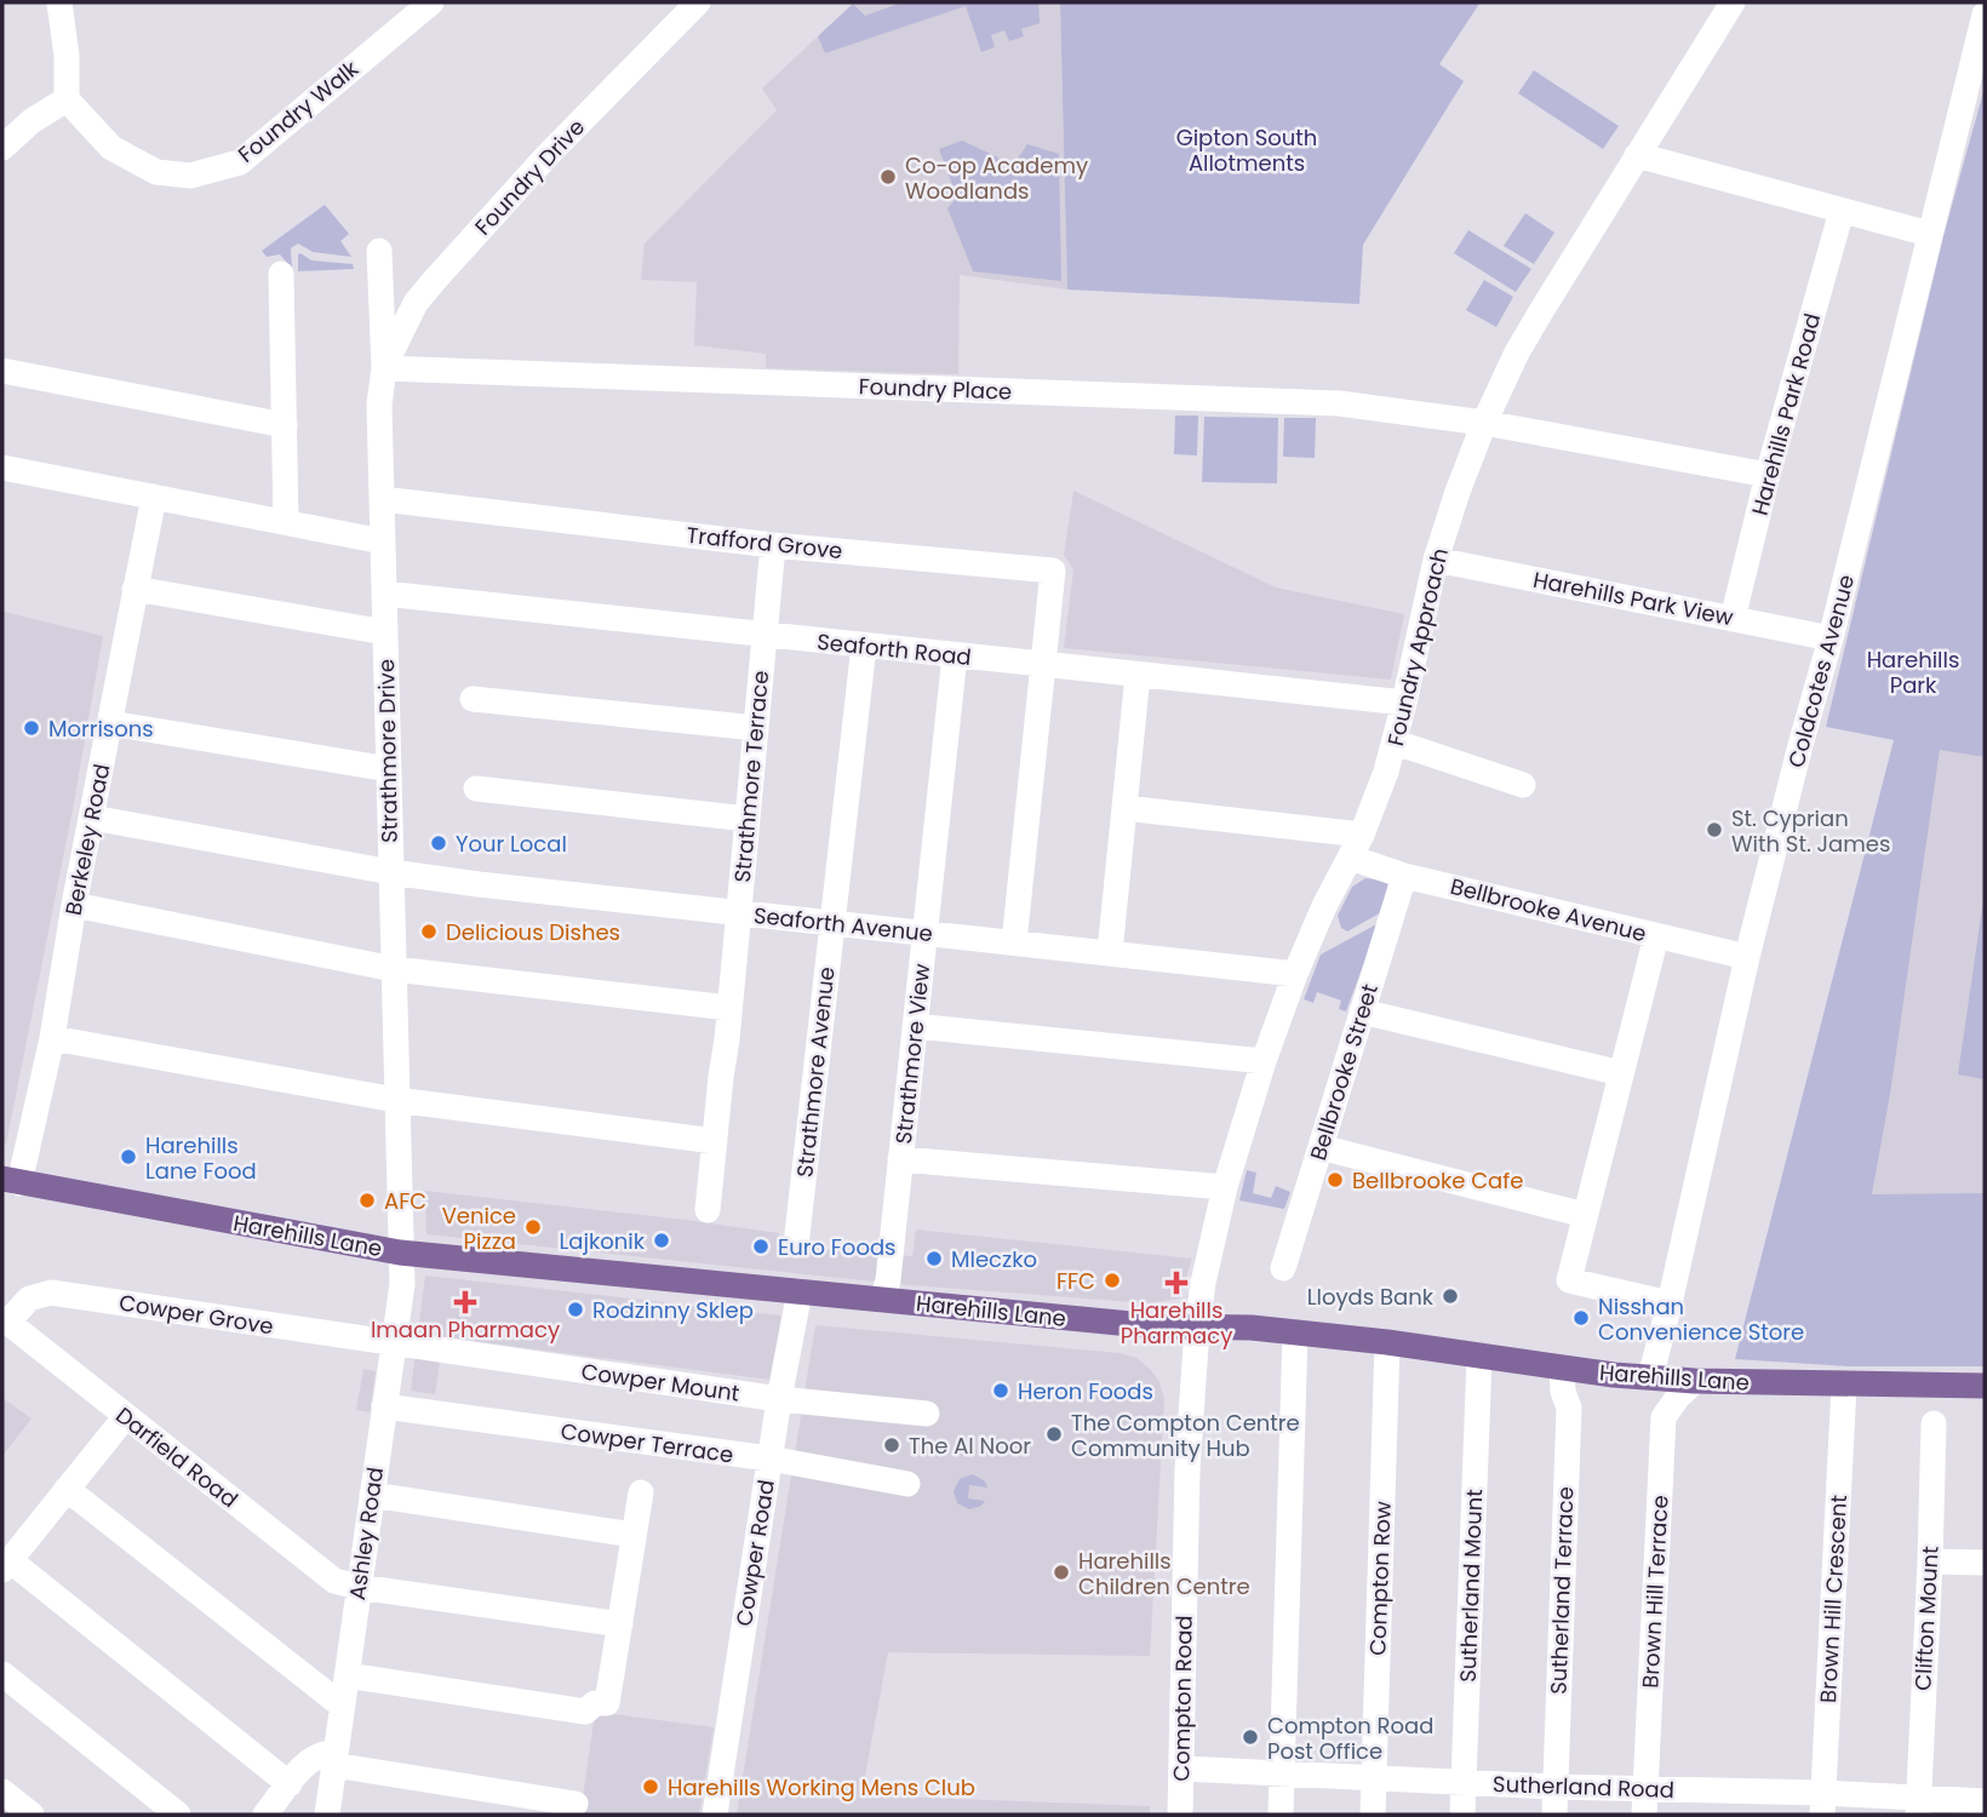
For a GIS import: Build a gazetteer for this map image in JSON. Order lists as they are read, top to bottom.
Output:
{
  "streets": {
    "main road": ["Harehills Lane"],
    "street": [
      "Foundry Walk",
      "Foundry Drive",
      "Foundry Place",
      "Harehills Park Road",
      "Trafford Grove",
      "Harehills Park View",
      "Foundry Approach",
      "Seaforth Road",
      "Coldcotes Avenue",
      "Strathmore Drive",
      "Strathmore Terrace",
      "Berkeley Road",
      "Bellbrooke Avenue",
      "Seaforth Avenue",
      "Strathmore View",
      "Strathmore Avenue",
      "Bellbrooke Street",
      "Cowper Grove",
      "Cowper Mount",
      "Cowper Terrace",
      "Darfield Road",
      "Ashley Road",
      "Cowper Road",
      "Compton Row",
      "Sutherland Mount",
      "Sutherland Terrace",
      "Brown Hill Terrace",
      "Brown Hill Crescent",
      "Clifton Mount",
      "Compton Road",
      "Sutherland Road"
    ]
  },
  "crossings": [
    ["Foundry Drive", "Foundry Place"],
    ["Foundry Drive", "Strathmore Drive"],
    ["Foundry Place", "Harehills Park Road"],
    ["Foundry Place", "Foundry Approach"],
    ["Foundry Place", "Strathmore Drive"],
    ["Harehills Park Road", "Harehills Park View"],
    ["Trafford Grove", "Seaforth Road"],
    ["Trafford Grove", "Strathmore Drive"],
    ["Trafford Grove", "Strathmore Terrace"],
    ["Harehills Park View", "Foundry Approach"],
    ["Harehills Park View", "Coldcotes Avenue"],
    ["Foundry Approach", "Seaforth Road"],
    ["Foundry Approach", "Bellbrooke Avenue"],
    ["Foundry Approach", "Seaforth Avenue"],
    ["Foundry Approach", "Harehills Lane"],
    ["Foundry Approach", "Compton Road"],
    ["Seaforth Road", "Strathmore Drive"],
    ["Seaforth Road", "Strathmore Terrace"],
    ["Seaforth Road", "Strathmore View"],
    ["Seaforth Road", "Strathmore Avenue"],
    ["Coldcotes Avenue", "Bellbrooke Avenue"],
    ["Coldcotes Avenue", "Harehills Lane"],
    ["Strathmore Drive", "Seaforth Avenue"],
    ["Strathmore Drive", "Harehills Lane"],
    ["Strathmore Drive", "Ashley Road"],
    ["Strathmore Terrace", "Seaforth Avenue"],
    ["Berkeley Road", "Seaforth Avenue"],
    ["Berkeley Road", "Harehills Lane"],
    ["Bellbrooke Avenue", "Bellbrooke Street"],
    ["Seaforth Avenue", "Strathmore View"],
    ["Seaforth Avenue", "Strathmore Avenue"],
    ["Strathmore View", "Harehills Lane"],
    ["Harehills Lane", "Ashley Road"],
    ["Harehills Lane", "Cowper Road"],
    ["Harehills Lane", "Compton Row"],
    ["Harehills Lane", "Sutherland Mount"],
    ["Harehills Lane", "Sutherland Terrace"],
    ["Harehills Lane", "Brown Hill Terrace"],
    ["Harehills Lane", "Brown Hill Crescent"],
    ["Harehills Lane", "Compton Road"],
    ["Cowper Grove", "Cowper Mount"],
    ["Cowper Grove", "Darfield Road"],
    ["Cowper Grove", "Ashley Road"],
    ["Cowper Mount", "Ashley Road"],
    ["Cowper Mount", "Cowper Road"],
    ["Cowper Terrace", "Ashley Road"],
    ["Cowper Terrace", "Cowper Road"],
    ["Darfield Road", "Ashley Road"],
    ["Compton Row", "Sutherland Road"],
    ["Sutherland Mount", "Sutherland Road"],
    ["Sutherland Terrace", "Sutherland Road"],
    ["Brown Hill Terrace", "Sutherland Road"],
    ["Brown Hill Crescent", "Sutherland Road"],
    ["Clifton Mount", "Sutherland Road"],
    ["Compton Road", "Sutherland Road"]
  ],
  "parks": ["Gipton South Allotments", "Harehills Park"],
  "places": {
    "other": [
      "Co-op Academy Woodlands",
      "Morrisons",
      "St. Cyprian With St. James",
      "Your Local",
      "Delicious Dishes",
      "Harehills Lane Food",
      "Bellbrooke Cafe",
      "AFC",
      "Venice Pizza",
      "Lajkonik",
      "Euro Foods",
      "Mleczko",
      "FFC",
      "Lloyds Bank",
      "Rodzinny Sklep",
      "Nisshan Convenience Store",
      "Heron Foods",
      "The Compton Centre Community Hub",
      "The Al Noor",
      "Harehills Children Centre",
      "Compton Road Post Office",
      "Harehills Working Mens Club"
    ],
    "health": ["Harehills Pharmacy", "Imaan Pharmacy"]
  }
}
